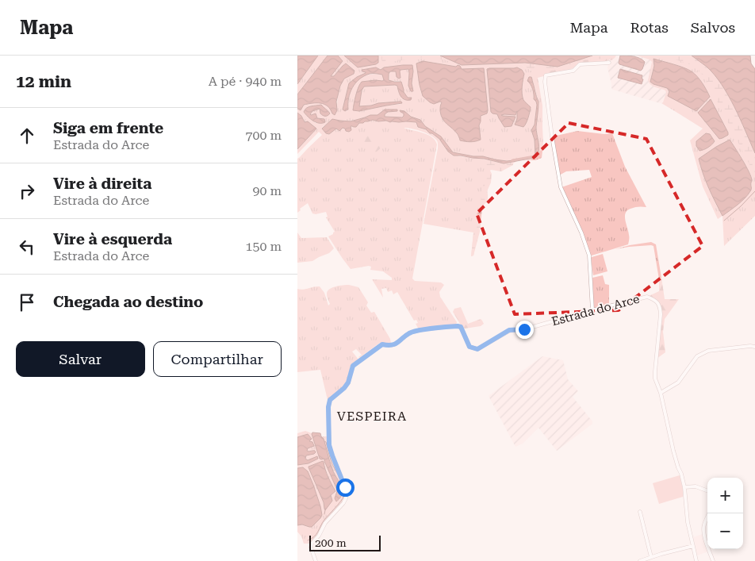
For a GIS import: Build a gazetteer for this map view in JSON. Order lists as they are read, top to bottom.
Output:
{
  "streets": {
    "street": ["Estrada do Arce"]
  },
  "districts": ["VESPEIRA"],
  "scale_bar": "200 m",
  "page": {
    "header": "Mapa",
    "nav": ["Mapa", "Rotas", "Salvos"],
    "heading": ["12 min", "A pé · 940 m"],
    "list": [
      ["Siga em frente", "Estrada do Arce", "700 m"],
      ["Vire à direita", "Estrada do Arce", "90 m"],
      ["Vire à esquerda", "Estrada do Arce", "150 m"],
      "Chegada ao destino"
    ],
    "buttons": ["Salvar", "Compartilhar"],
    "map_buttons": ["+", "−"],
    "scale": "200 m"
  }
}
